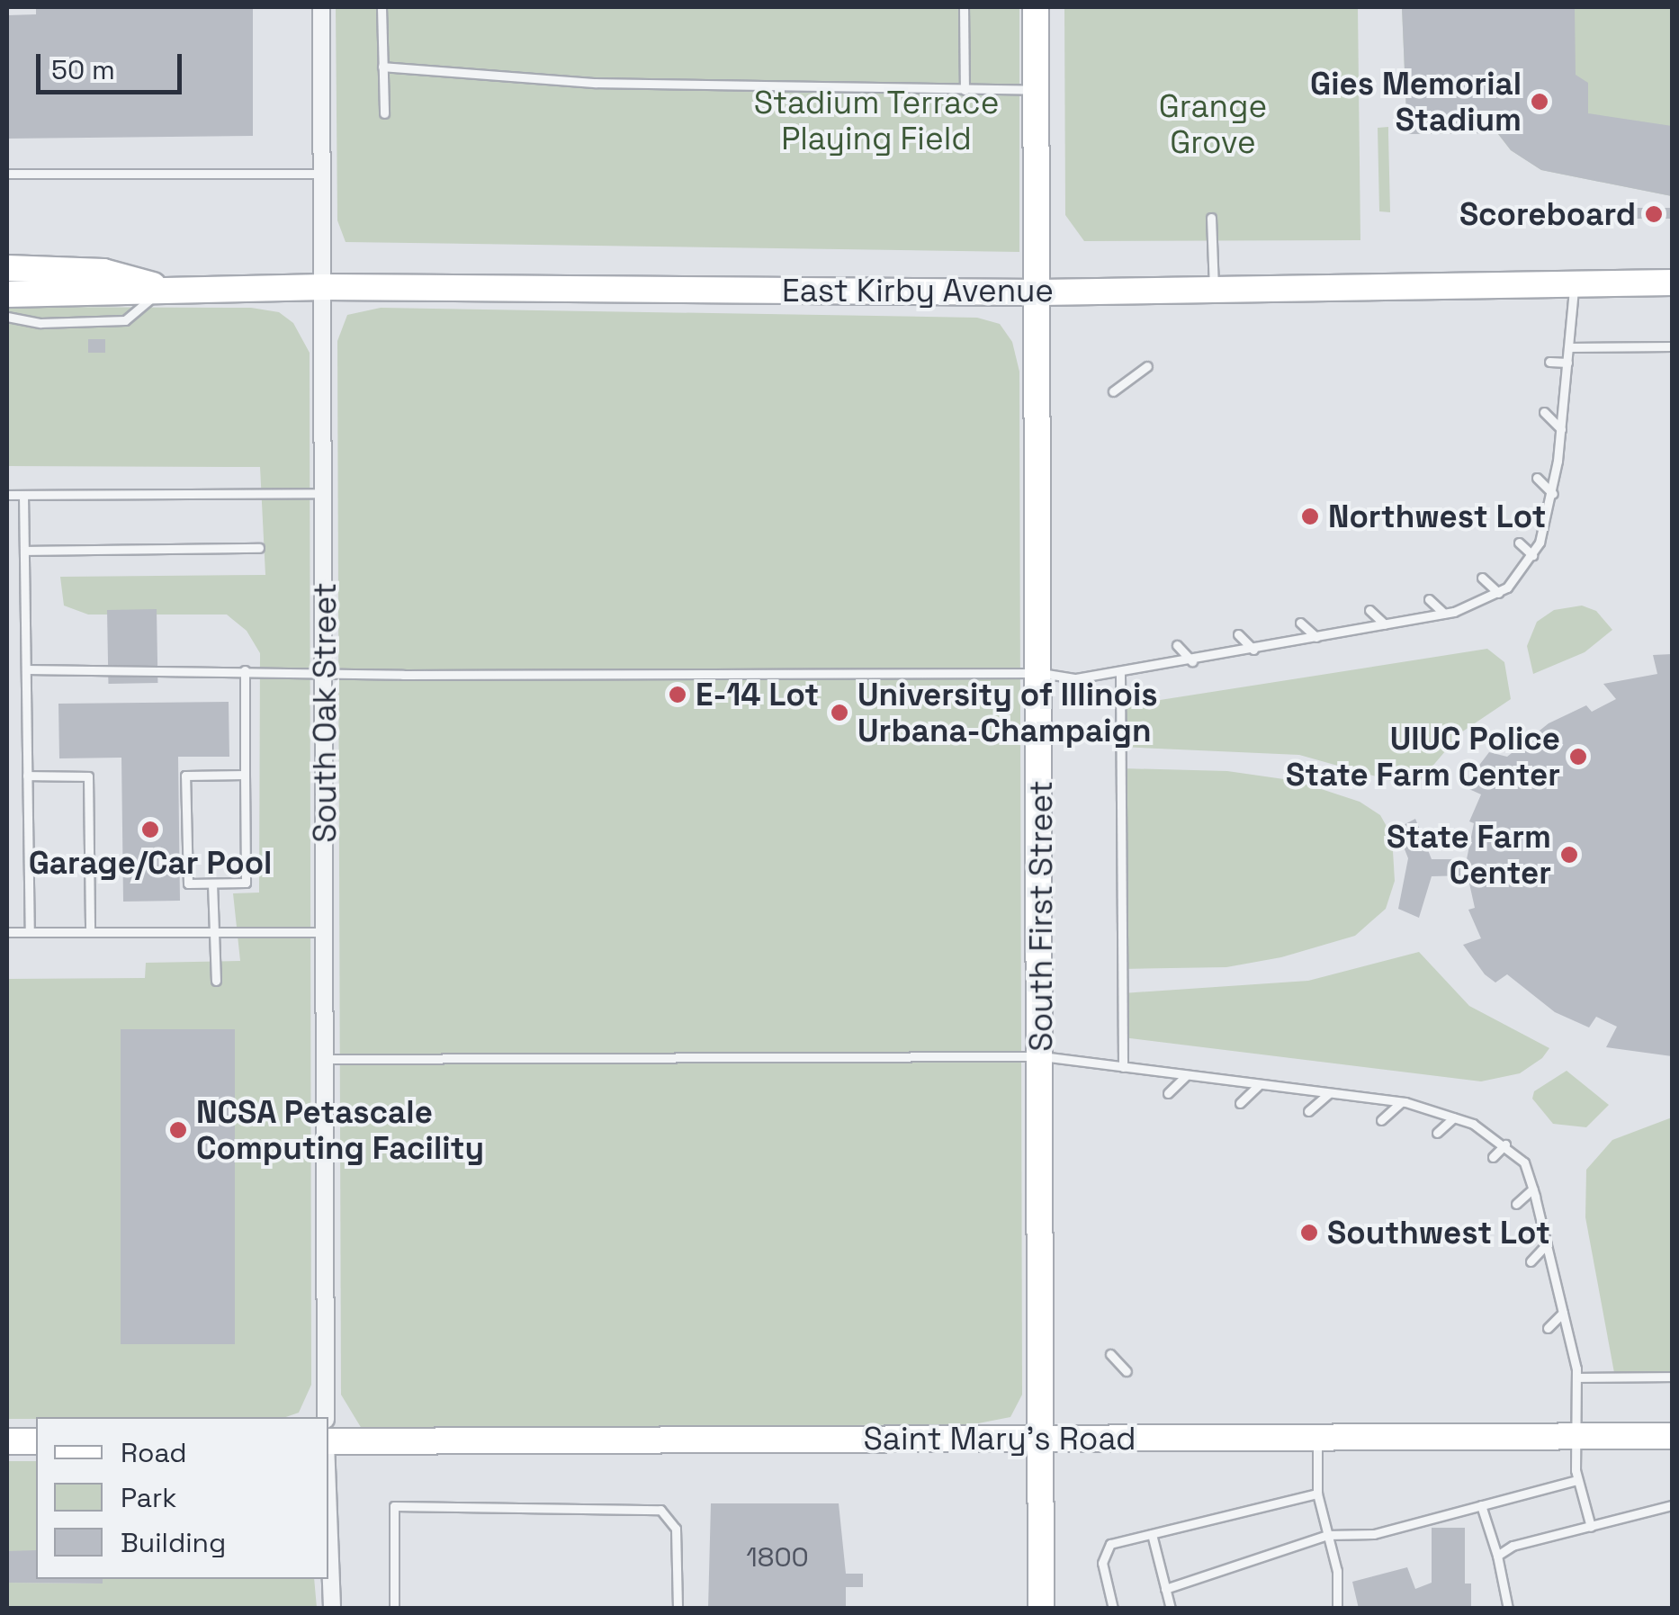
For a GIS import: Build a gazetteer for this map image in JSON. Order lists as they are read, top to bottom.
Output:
{
  "streets": {
    "main road": ["East Kirby Avenue", "South First Street", "Saint Mary's Road"],
    "street": ["South Oak Street"]
  },
  "crossings": [
    ["East Kirby Avenue", "South Oak Street"],
    ["East Kirby Avenue", "South First Street"],
    ["South First Street", "Saint Mary's Road"]
  ],
  "parks": ["Stadium Terrace Playing Field", "Grange Grove"],
  "places": [
    "Gies Memorial Stadium",
    "Scoreboard",
    "Northwest Lot",
    "E-14 Lot",
    "University of Illinois Urbana-Champaign",
    "UIUC Police State Farm Center",
    "Garage/Car Pool",
    "State Farm Center",
    "NCSA Petascale Computing Facility",
    "Southwest Lot"
  ],
  "house_numbers": ["1800"],
  "legend": ["Road", "Park", "Building"],
  "scale_bar": "50 m"
}
